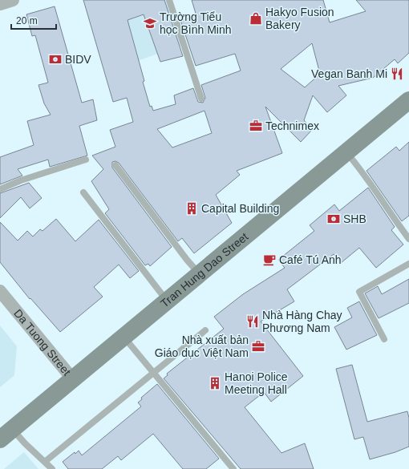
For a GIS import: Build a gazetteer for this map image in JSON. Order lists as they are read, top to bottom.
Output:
{
  "streets": {
    "main road": ["Tran Hung Dao Street"],
    "street": ["Da Tuong Street"]
  },
  "crossings": [
    ["Tran Hung Dao Street", "Da Tuong Street"]
  ],
  "places": {
    "shop": ["Hakyo Fusion Bakery"],
    "school or university": ["Trường Tiểu học Bình Minh"],
    "bank": ["BIDV", "SHB"],
    "restaurant": ["Vegan Banh Mi", "Nhà Hàng Chay Phương Nam"],
    "office": ["Technimex", "Nhà xuất bản Giáo dục Việt Nam"],
    "building": ["Capital Building", "Hanoi Police Meeting Hall"],
    "cafe": ["Café Tú Anh"]
  },
  "scale_bar": "20 m"
}
